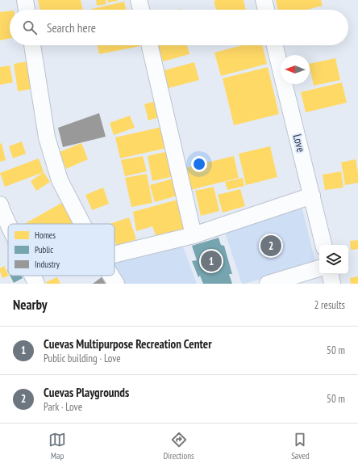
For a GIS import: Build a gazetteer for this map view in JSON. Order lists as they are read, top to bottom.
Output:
{
  "streets": {
    "street": ["Love"]
  },
  "legend": ["Homes", "Public", "Industry"],
  "north": "left",
  "page": {
    "search": "Search here",
    "pins": ["2", "1"],
    "heading": ["Nearby", "2 results"],
    "list": [
      {
        "mark": "1",
        "name": "Cuevas Multipurpose Recreation Center",
        "note": "Public building · Love",
        "value": "50 m"
      },
      {
        "mark": "2",
        "name": "Cuevas Playgrounds",
        "note": "Park · Love",
        "value": "50 m"
      }
    ],
    "nav": ["Map", "Directions", "Saved"]
  }
}
